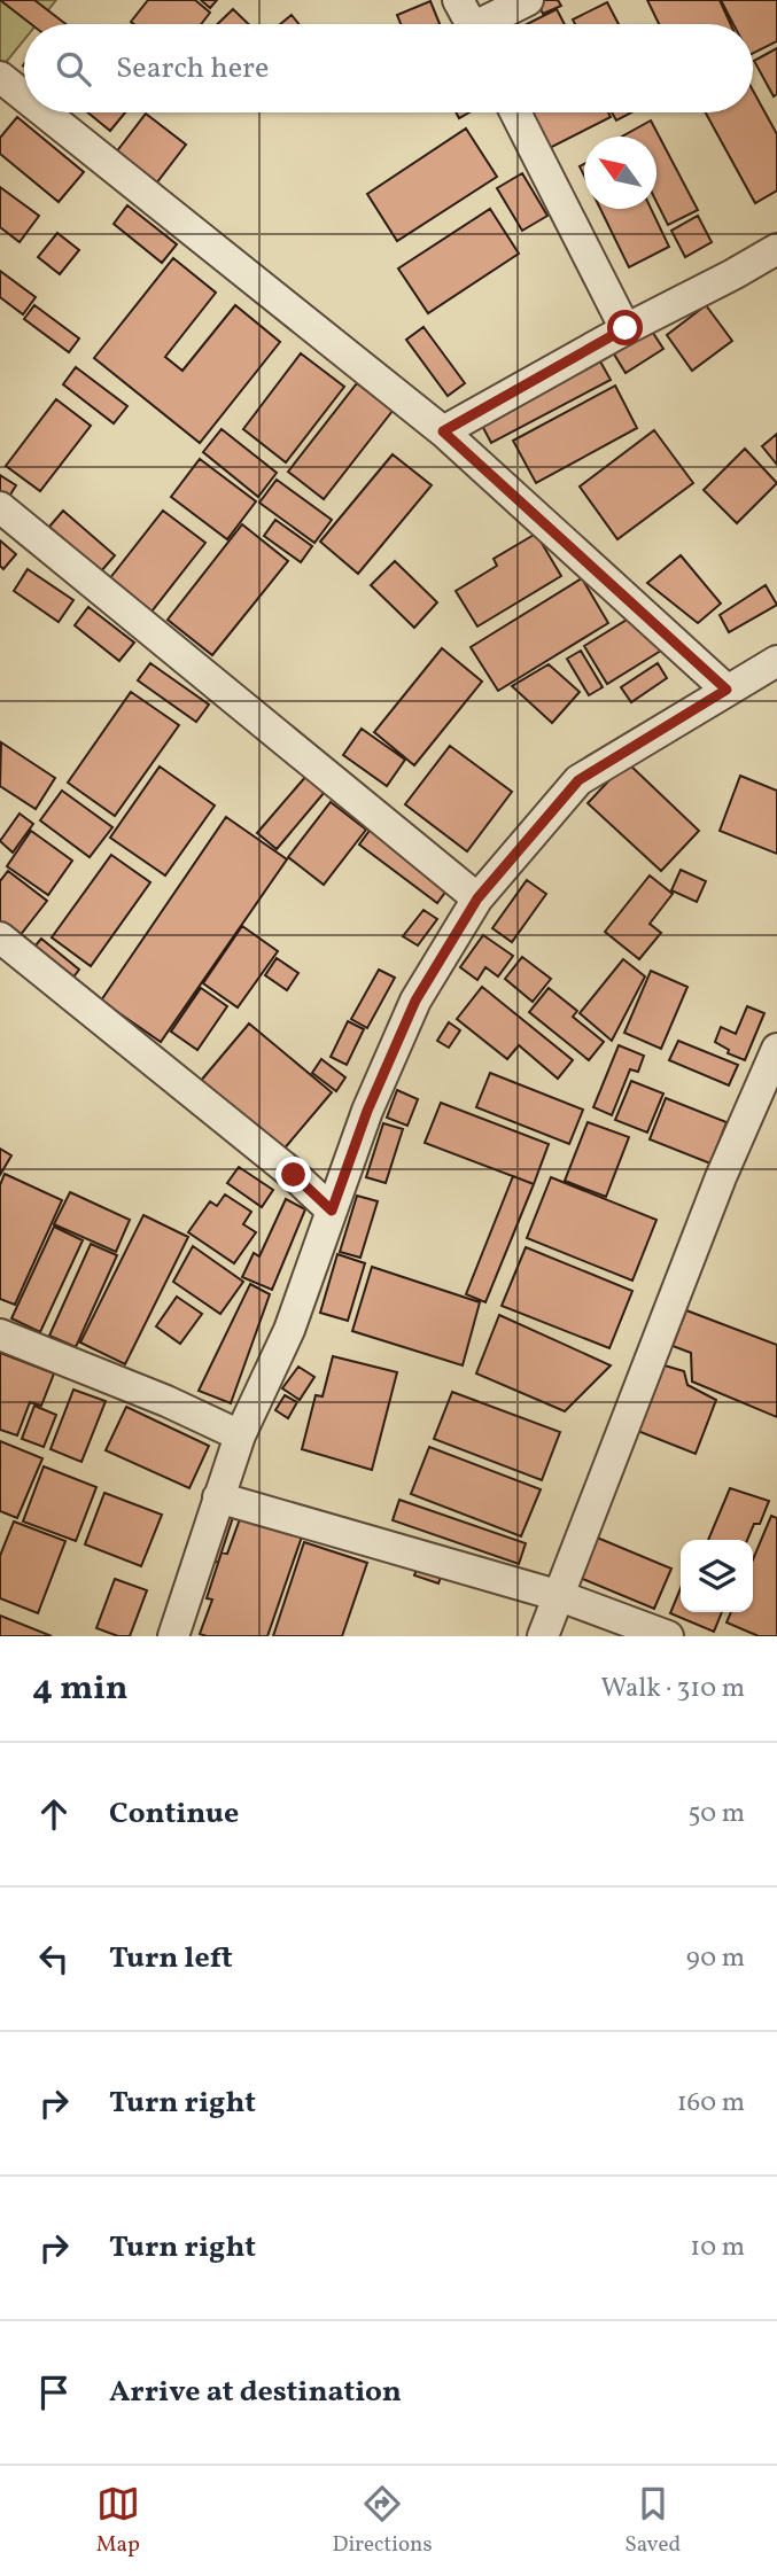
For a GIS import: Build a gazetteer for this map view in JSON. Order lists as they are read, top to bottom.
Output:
{
  "north": "top left",
  "page": {
    "search": "Search here",
    "heading": ["4 min", "Walk · 310 m"],
    "list": [
      ["Continue", "50 m"],
      ["Turn left", "90 m"],
      ["Turn right", "160 m"],
      ["Turn right", "10 m"],
      "Arrive at destination"
    ],
    "nav": ["Map", "Directions", "Saved"]
  }
}
